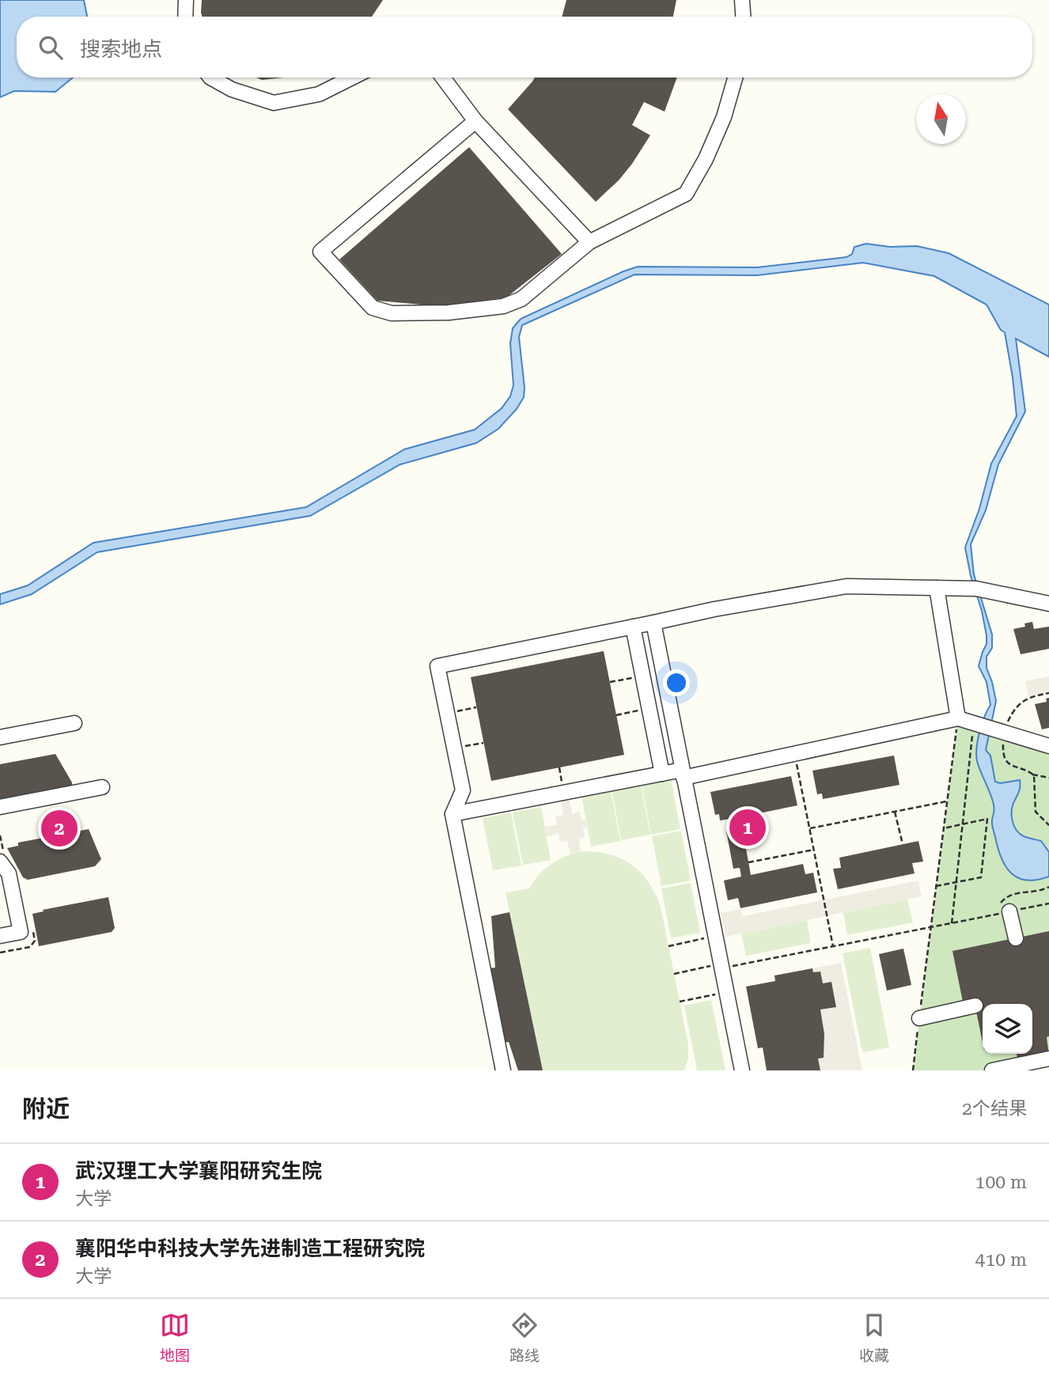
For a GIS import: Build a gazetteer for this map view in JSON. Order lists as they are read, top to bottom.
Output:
{
  "north": "top",
  "page": {
    "search": "搜索地点",
    "pins": ["1", "2"],
    "heading": ["附近", "2个结果"],
    "list": [
      {
        "mark": "1",
        "name": "武汉理工大学襄阳研究生院",
        "note": "大学",
        "value": "100 m"
      },
      {
        "mark": "2",
        "name": "襄阳华中科技大学先进制造工程研究院",
        "note": "大学",
        "value": "410 m"
      }
    ],
    "nav": ["地图", "路线", "收藏"]
  }
}
